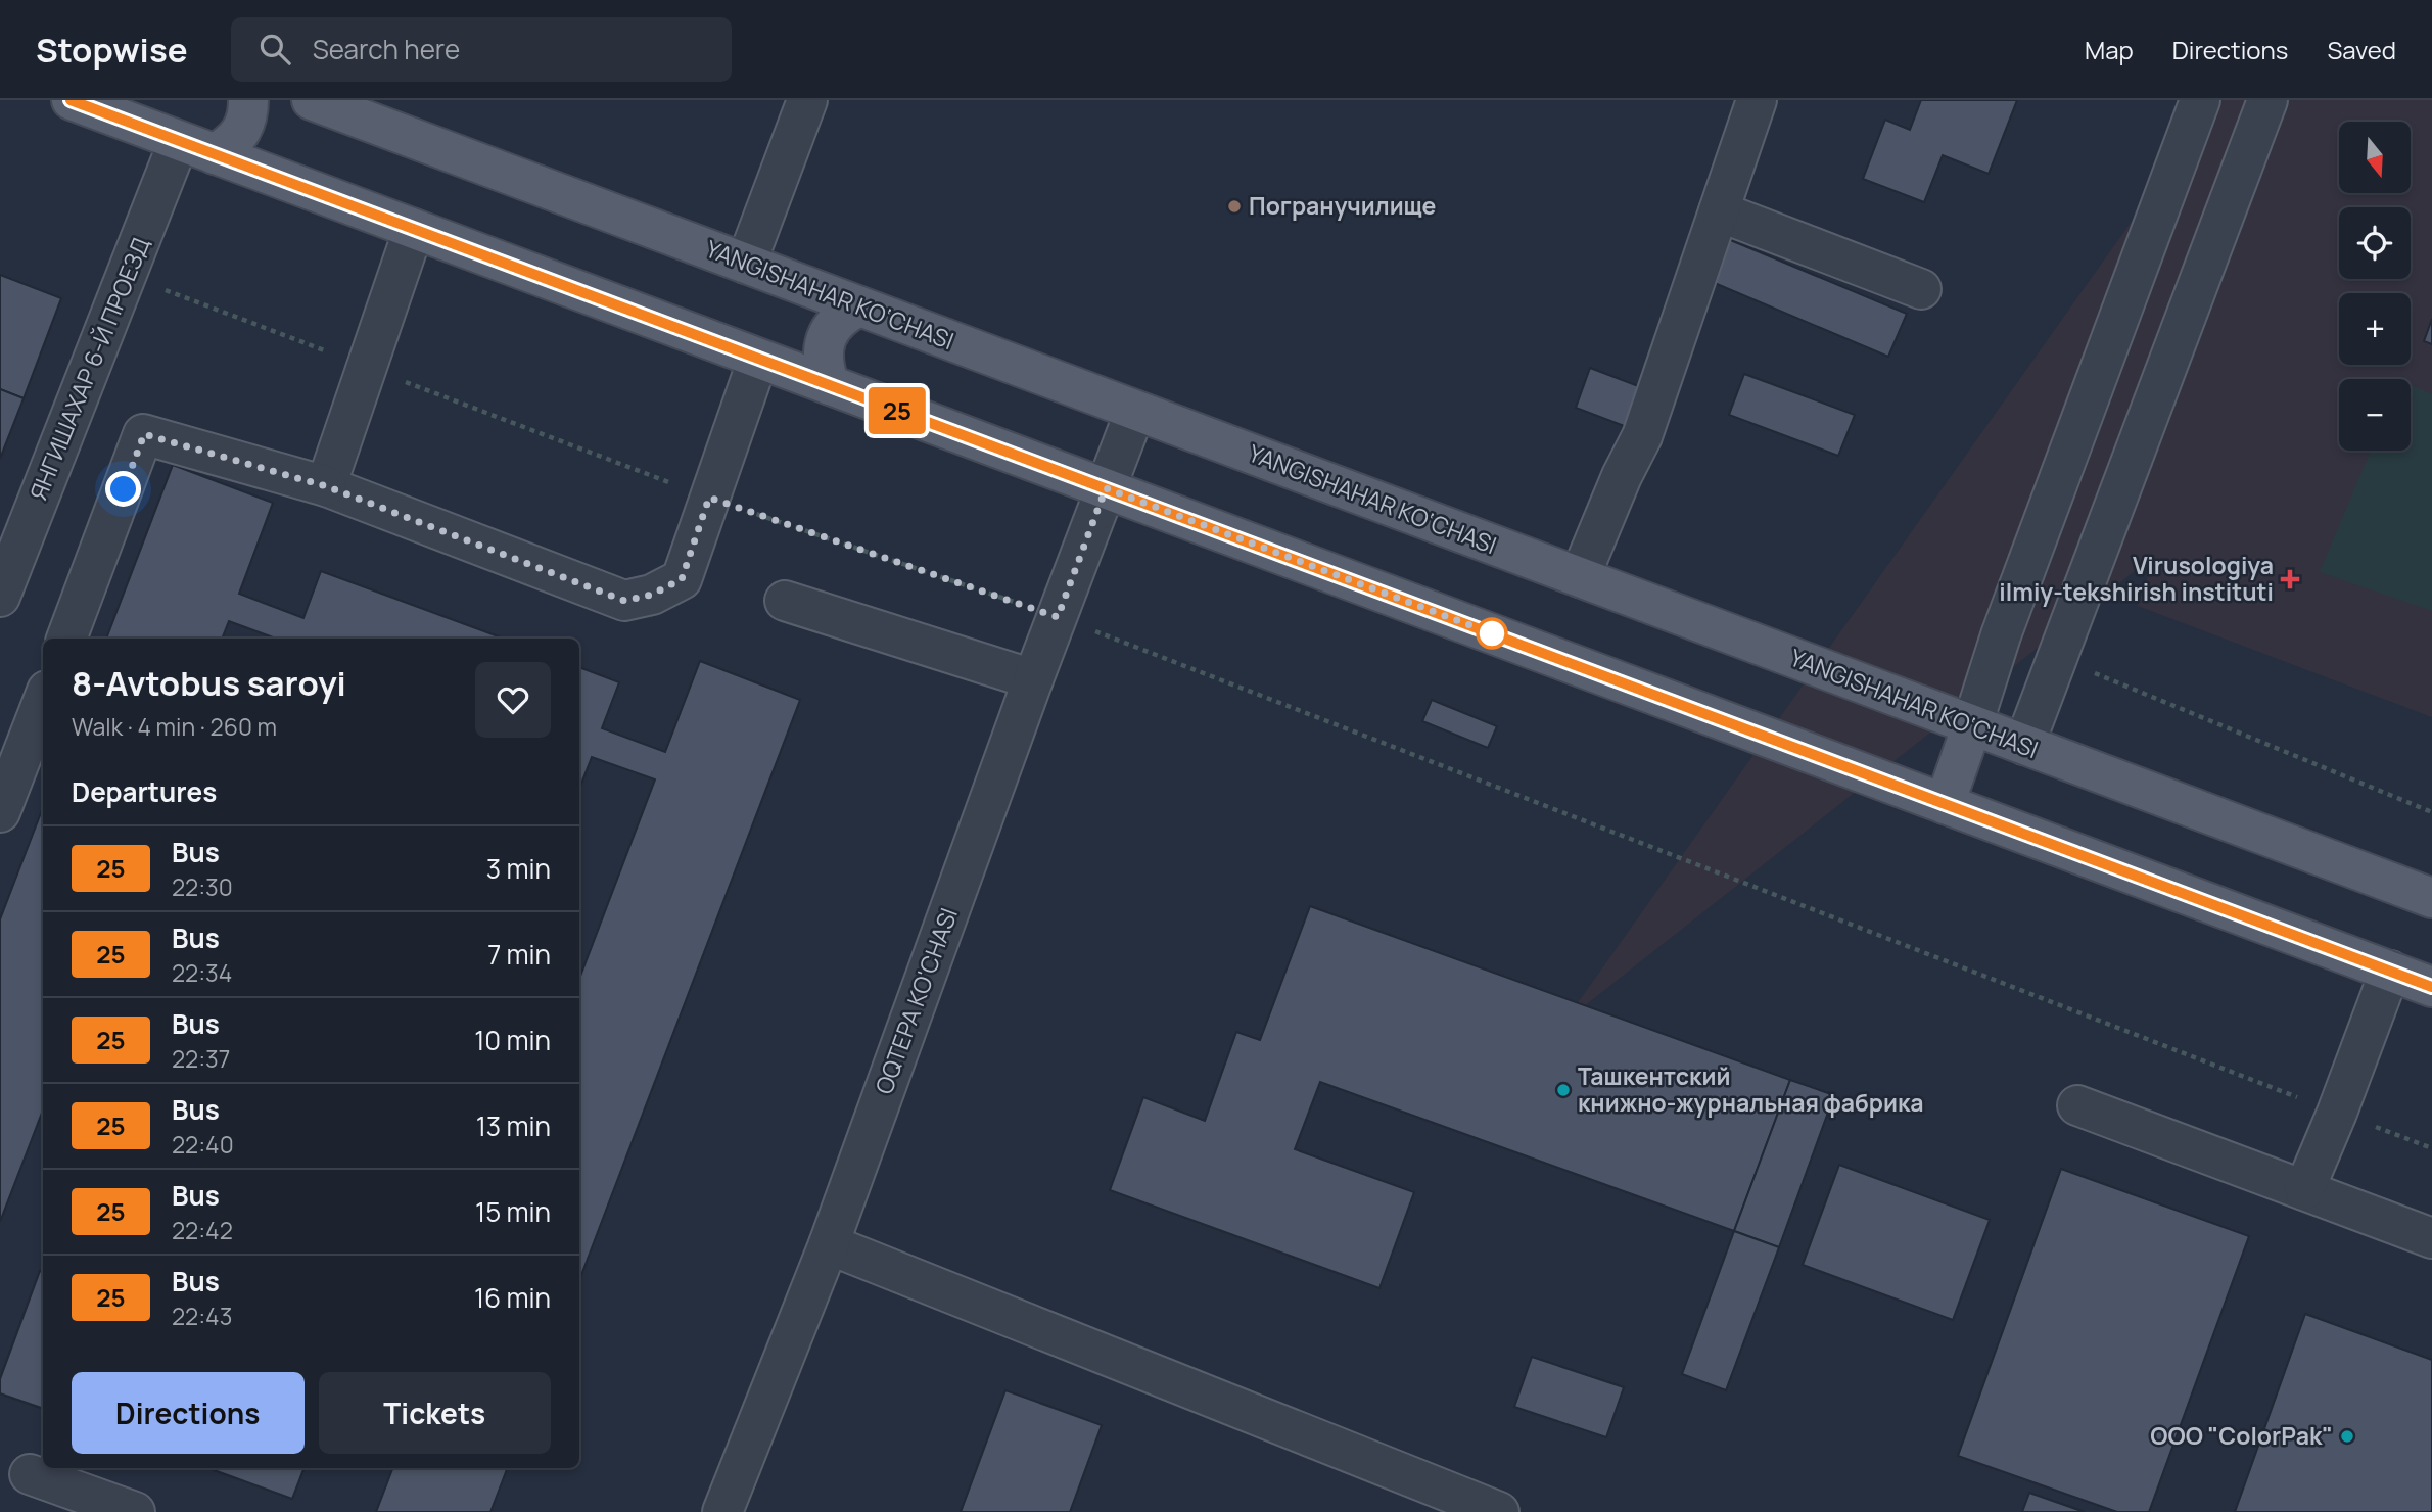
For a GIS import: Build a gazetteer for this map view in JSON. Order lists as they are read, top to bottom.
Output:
{
  "streets": {
    "main road": ["YANGISHAHAR KO‘CHASI"],
    "street": ["ЯНГИШАХАР 6-Й ПРОЕЗД", "OQTEPA KO'CHASI"]
  },
  "crossings": [
    ["YANGISHAHAR KO‘CHASI", "OQTEPA KO'CHASI"]
  ],
  "places": {
    "other": ["Погранучилище", "Ташкентский книжно-журнальная фабрика", "OOO \"ColorPak\""],
    "health": ["Virusologiya ilmiy-tekshirish instituti"]
  },
  "lines": ["bus line 25"],
  "north": "bottom",
  "page": {
    "header": "Stopwise",
    "search": "Search here",
    "nav": ["Map", "Directions", "Saved"],
    "on_map": "25",
    "map_buttons": ["+", "−"],
    "heading": [
      ["8-Avtobus saroyi", "Walk · 4 min · 260 m"],
      "Departures"
    ],
    "list": [
      {
        "mark": "25",
        "name": "Bus",
        "note": "22:30",
        "value": "3 min"
      },
      {
        "mark": "25",
        "name": "Bus",
        "note": "22:34",
        "value": "7 min"
      },
      {
        "mark": "25",
        "name": "Bus",
        "note": "22:37",
        "value": "10 min"
      },
      {
        "mark": "25",
        "name": "Bus",
        "note": "22:40",
        "value": "13 min"
      },
      {
        "mark": "25",
        "name": "Bus",
        "note": "22:42",
        "value": "15 min"
      },
      {
        "mark": "25",
        "name": "Bus",
        "note": "22:43",
        "value": "16 min"
      }
    ],
    "buttons": ["Directions", "Tickets"]
  }
}
